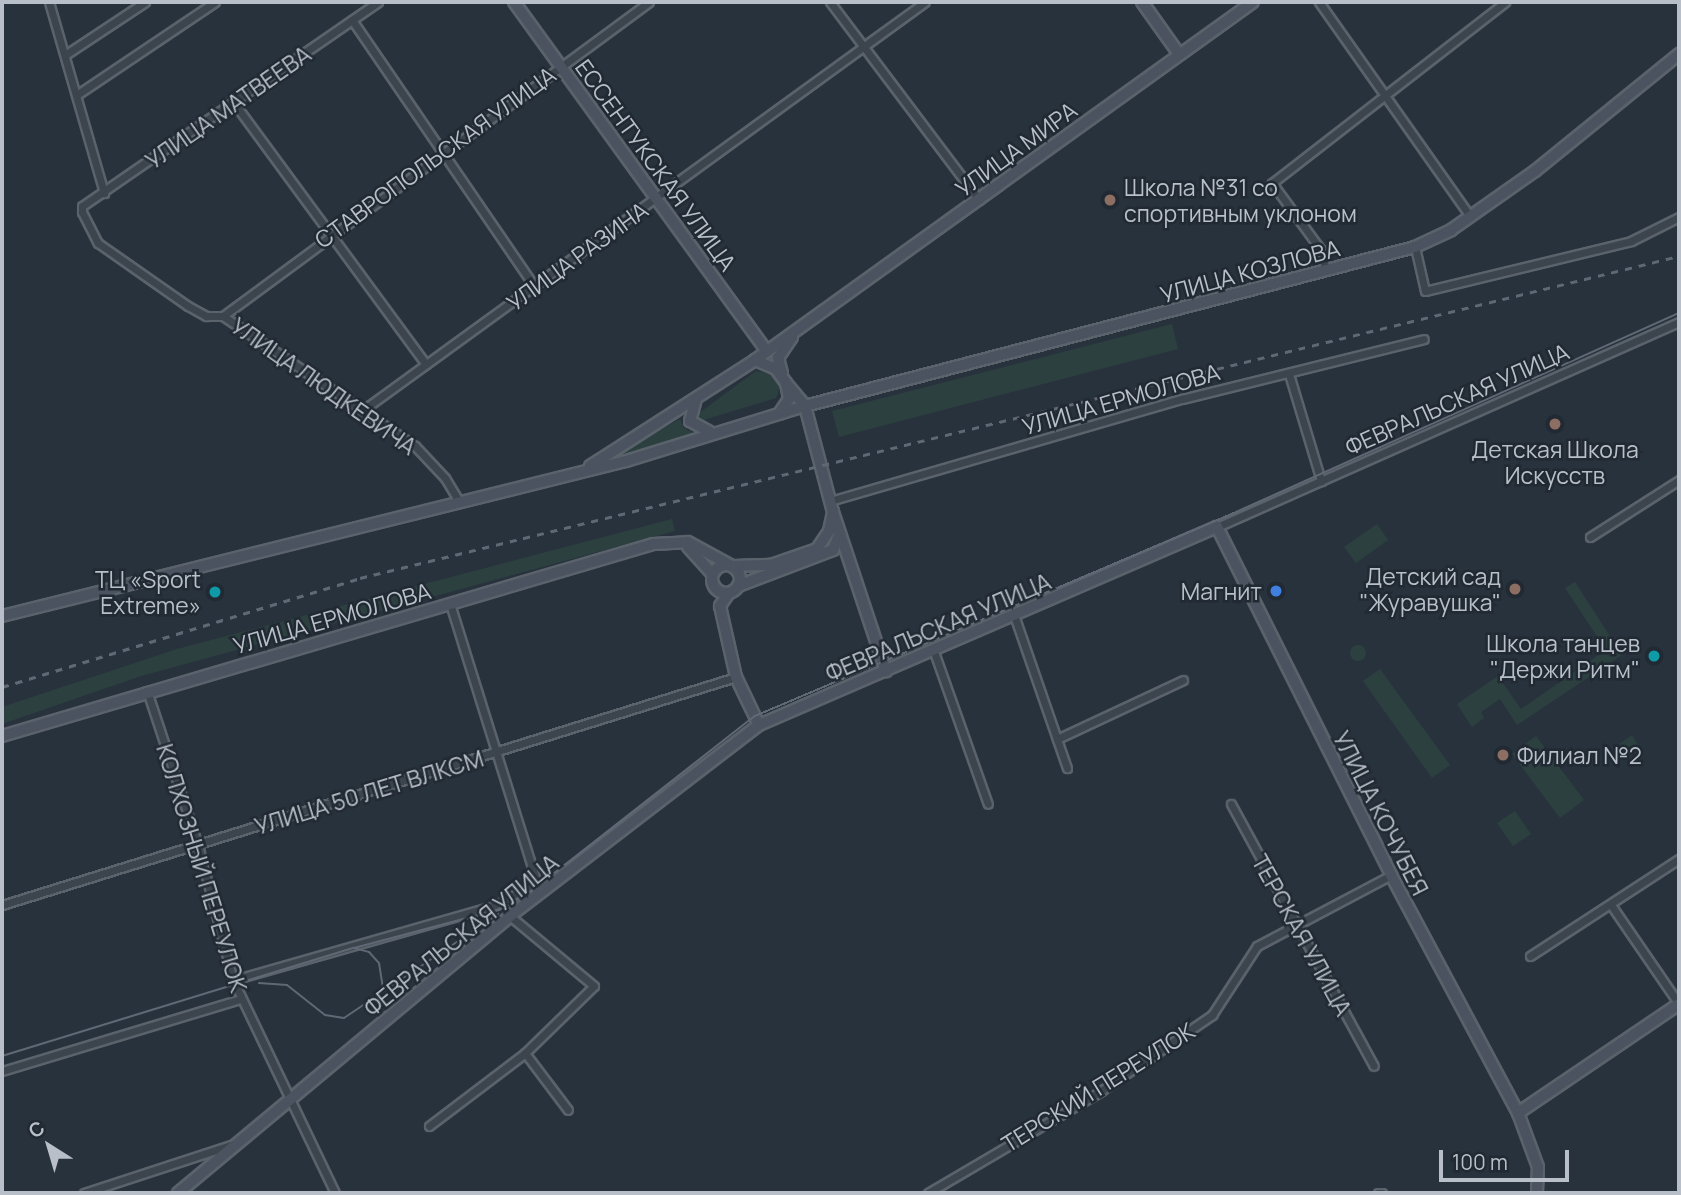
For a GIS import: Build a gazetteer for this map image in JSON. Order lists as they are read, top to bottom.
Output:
{
  "streets": {
    "street": [
      "УЛИЦА МАТВЕЕВА",
      "УЛИЦА МИРА",
      "СТАВРОПОЛЬСКАЯ УЛИЦА",
      "ЕССЕНТУКСКАЯ УЛИЦА",
      "УЛИЦА РАЗИНА",
      "УЛИЦА КОЗЛОВА",
      "УЛИЦА ЛЮДКЕВИЧА",
      "УЛИЦА ЕРМОЛОВА",
      "ФЕВРАЛЬСКАЯ УЛИЦА",
      "УЛИЦА 50 ЛЕТ ВЛКСМ",
      "УЛИЦА КОЧУБЕЯ",
      "КОЛХОЗНЫЙ ПЕРЕУЛОК",
      "ТЕРСКАЯ УЛИЦА",
      "ТЕРСКИЙ ПЕРЕУЛОК"
    ]
  },
  "crossings": [
    ["УЛИЦА МАТВЕЕВА", "УЛИЦА ЛЮДКЕВИЧА"],
    ["УЛИЦА МИРА", "ЕССЕНТУКСКАЯ УЛИЦА"],
    ["УЛИЦА МИРА", "УЛИЦА КОЗЛОВА"],
    ["СТАВРОПОЛЬСКАЯ УЛИЦА", "ЕССЕНТУКСКАЯ УЛИЦА"],
    ["СТАВРОПОЛЬСКАЯ УЛИЦА", "УЛИЦА ЛЮДКЕВИЧА"],
    ["ЕССЕНТУКСКАЯ УЛИЦА", "УЛИЦА РАЗИНА"],
    ["УЛИЦА РАЗИНА", "УЛИЦА ЛЮДКЕВИЧА"],
    ["УЛИЦА ЕРМОЛОВА", "КОЛХОЗНЫЙ ПЕРЕУЛОК"],
    ["ФЕВРАЛЬСКАЯ УЛИЦА", "УЛИЦА 50 ЛЕТ ВЛКСМ"],
    ["ФЕВРАЛЬСКАЯ УЛИЦА", "УЛИЦА КОЧУБЕЯ"],
    ["ФЕВРАЛЬСКАЯ УЛИЦА", "КОЛХОЗНЫЙ ПЕРЕУЛОК"],
    ["УЛИЦА 50 ЛЕТ ВЛКСМ", "КОЛХОЗНЫЙ ПЕРЕУЛОК"],
    ["УЛИЦА КОЧУБЕЯ", "ТЕРСКИЙ ПЕРЕУЛОК"],
    ["ТЕРСКАЯ УЛИЦА", "ТЕРСКИЙ ПЕРЕУЛОК"]
  ],
  "places": [
    "Школа №31 со спортивным уклоном",
    "Детская Школа Искусств",
    "Детский сад \"Журавушка\"",
    "Магнит",
    "ТЦ «Sport Extreme»",
    "Школа танцев \"Держи Ритм\"",
    "Филиал №2"
  ],
  "scale_bar": "100 m",
  "north": "top left"
}
